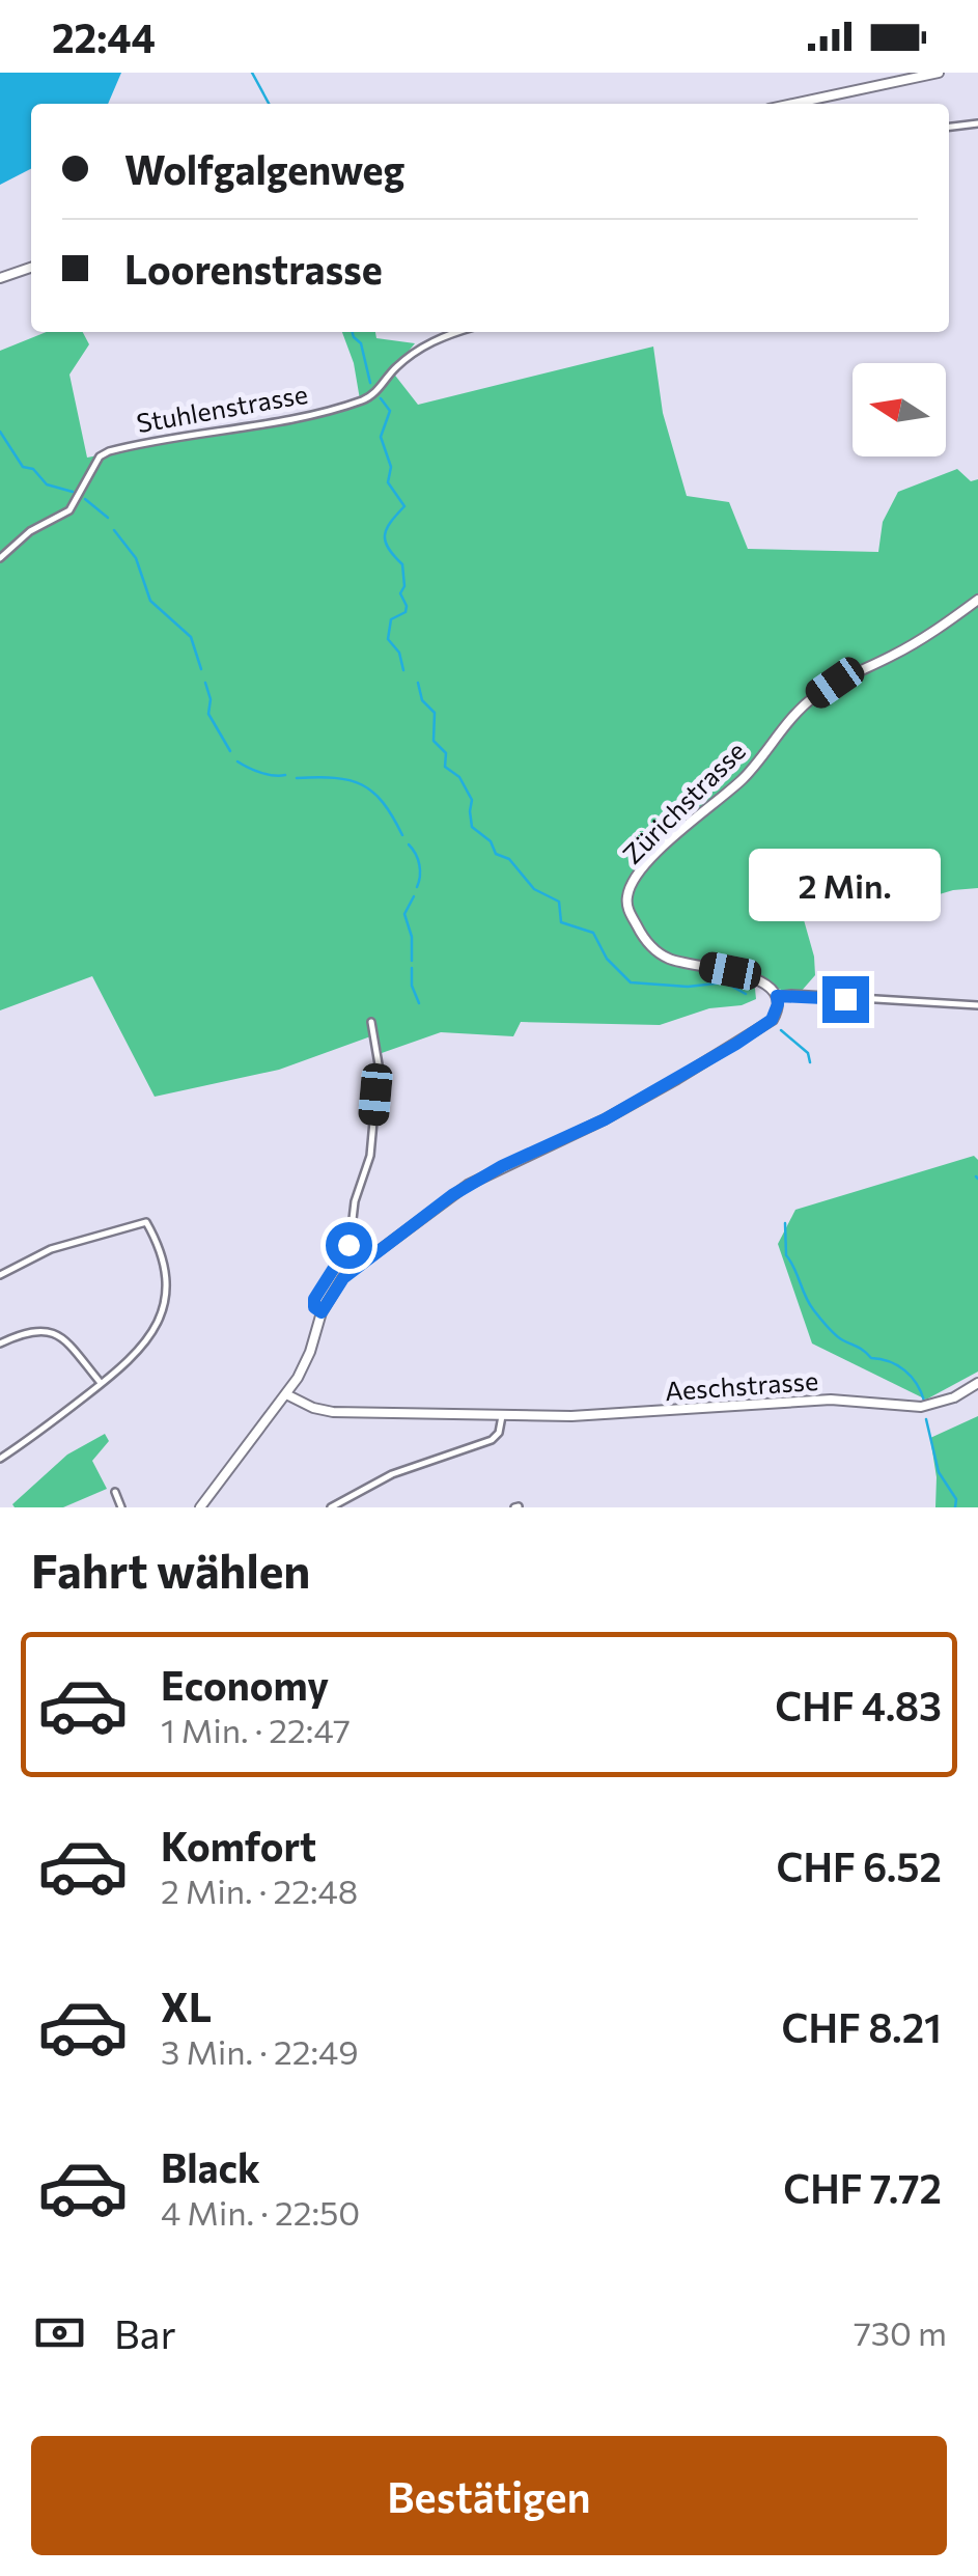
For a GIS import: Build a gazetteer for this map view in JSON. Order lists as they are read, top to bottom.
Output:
{
  "streets": {
    "street": ["Stuhlenstrasse", "Zürichstrasse", "Aeschstrasse"]
  },
  "north": "left",
  "page": {
    "status": "22:44",
    "banner": ["Wolfgalgenweg", "Loorenstrasse"],
    "bubble": "2 Min.",
    "heading": "Fahrt wählen",
    "list": [
      {
        "name": "Economy",
        "note": "1 Min. · 22:47",
        "value": "CHF 4.83"
      },
      {
        "name": "Komfort",
        "note": "2 Min. · 22:48",
        "value": "CHF 6.52"
      },
      {
        "name": "XL",
        "note": "3 Min. · 22:49",
        "value": "CHF 8.21"
      },
      {
        "name": "Black",
        "note": "4 Min. · 22:50",
        "value": "CHF 7.72"
      }
    ],
    "pay": ["Bar", "730 m"],
    "buttons": "Bestätigen"
  }
}
